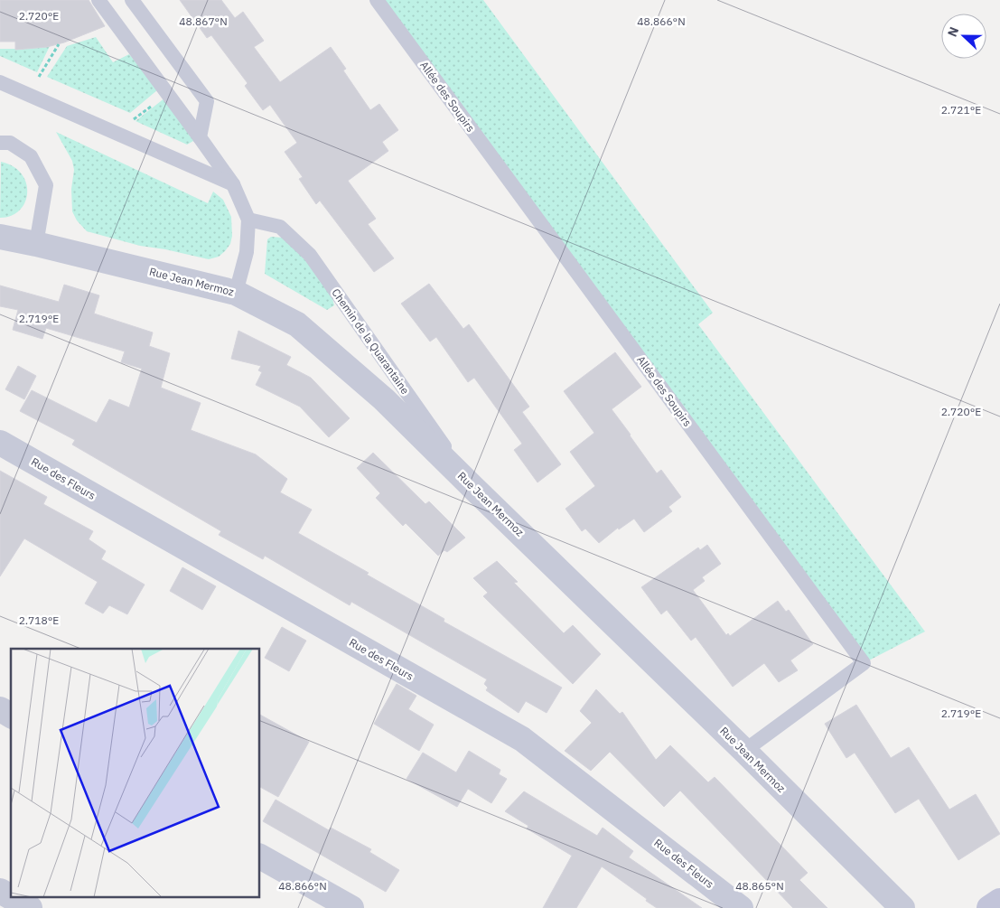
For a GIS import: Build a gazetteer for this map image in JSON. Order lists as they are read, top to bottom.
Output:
{
  "streets": {
    "street": ["Rue Jean Mermoz", "Rue des Fleurs"],
    "lane": ["Allée des Soupirs", "Chemin de la Quarantaine"]
  },
  "crossings": [
    ["Allée des Soupirs", "Rue Jean Mermoz"],
    ["Rue Jean Mermoz", "Chemin de la Quarantaine"]
  ],
  "north": "left",
  "coordinates": [
    "2.720°E",
    "48.867°N",
    "48.866°N",
    "2.721°E",
    "2.719°E",
    "2.718°E",
    "48.865°N"
  ]
}
